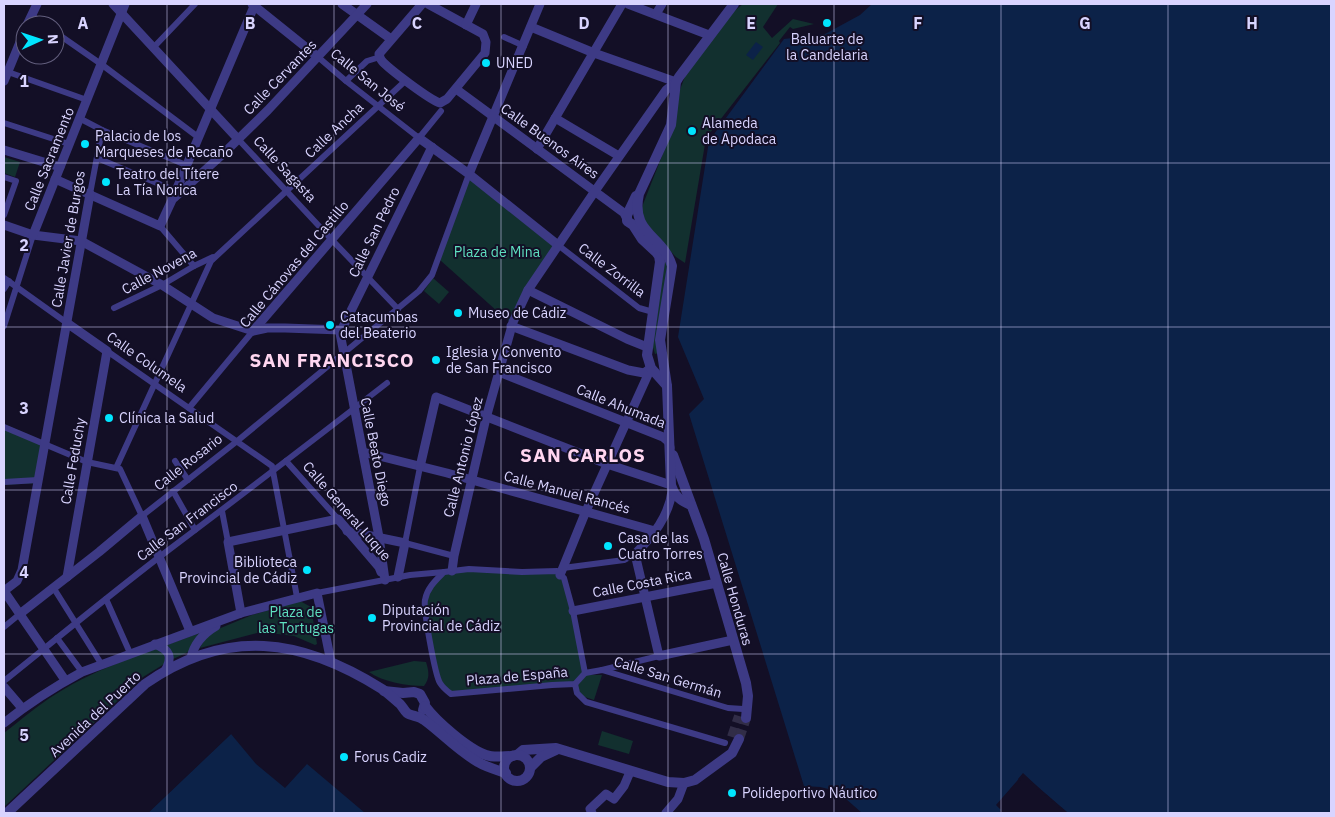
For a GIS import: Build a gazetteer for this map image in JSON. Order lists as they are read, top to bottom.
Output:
{
  "streets": {
    "street": [
      "Calle Cervantes",
      "Calle San José",
      "Calle Ancha",
      "Calle Buenos Aires",
      "Calle Sacramento",
      "Calle Sagasta",
      "Calle San Pedro",
      "Calle Javier de Burgos",
      "Calle Cánovas del Castillo",
      "Calle Zorrilla",
      "Calle Novena",
      "Calle Columela",
      "Calle Ahumada",
      "Calle Beato Diego",
      "Calle Antonio López",
      "Calle Feduchy",
      "Calle Rosario",
      "Calle Manuel Rancés",
      "Calle General Luque",
      "Calle San Francisco",
      "Calle Costa Rica",
      "Calle Honduras",
      "Plaza de España",
      "Calle San Germán",
      "Avenida del Puerto"
    ]
  },
  "crossings": [
    ["Calle Cervantes", "Calle San José"],
    ["Calle Cervantes", "Calle Sagasta"],
    ["Calle San José", "Calle Ancha"],
    ["Calle San José", "Calle San Pedro"],
    ["Calle San José", "Calle Cánovas del Castillo"],
    ["Calle San José", "Calle Rosario"],
    ["Calle Ancha", "Calle Sagasta"],
    ["Calle Ancha", "Calle Novena"],
    ["Calle Sacramento", "Calle Sagasta"],
    ["Calle Sacramento", "Calle Columela"],
    ["Calle Sagasta", "Calle San Pedro"],
    ["Calle Sagasta", "Calle Cánovas del Castillo"],
    ["Calle Sagasta", "Calle Rosario"],
    ["Calle San Pedro", "Calle Beato Diego"],
    ["Calle Javier de Burgos", "Calle Columela"],
    ["Calle Cánovas del Castillo", "Calle Columela"],
    ["Calle Columela", "Calle Feduchy"],
    ["Calle Columela", "Calle Rosario"],
    ["Calle Columela", "Calle San Francisco"],
    ["Calle Ahumada", "Calle Antonio López"],
    ["Calle Ahumada", "Calle Honduras"],
    ["Calle Beato Diego", "Calle Rosario"],
    ["Calle Beato Diego", "Calle Manuel Rancés"],
    ["Calle Beato Diego", "Calle General Luque"],
    ["Calle Beato Diego", "Calle San Francisco"],
    ["Calle Antonio López", "Calle Manuel Rancés"],
    ["Calle Antonio López", "Plaza de España"],
    ["Calle Feduchy", "Calle Rosario"],
    ["Calle General Luque", "Calle San Francisco"],
    ["Calle Costa Rica", "Calle Honduras"],
    ["Calle Costa Rica", "Plaza de España"],
    ["Calle Honduras", "Calle San Germán"],
    ["Plaza de España", "Calle San Germán"]
  ],
  "districts": ["SAN FRANCISCO", "SAN CARLOS"],
  "parks": ["Plaza de Mina", "Plaza de las Tortugas"],
  "places": [
    "Baluarte de la Candelaria",
    "UNED",
    "Alameda de Apodaca",
    "Palacio de los Marqueses de Recaño",
    "Teatro del Títere La Tía Norica",
    "Museo de Cádiz",
    "Catacumbas del Beaterio",
    "Iglesia y Convento de San Francisco",
    "Clínica la Salud",
    "Casa de las Cuatro Torres",
    "Biblioteca Provincial de Cádiz",
    "Diputación Provincial de Cádiz",
    "Forus Cadiz",
    "Polideportivo Náutico"
  ],
  "north": "right",
  "grid": {
    "columns": [
      "A",
      "B",
      "C",
      "D",
      "E",
      "F",
      "G",
      "H"
    ],
    "rows": [
      "1",
      "2",
      "3",
      "4",
      "5"
    ]
  }
}
